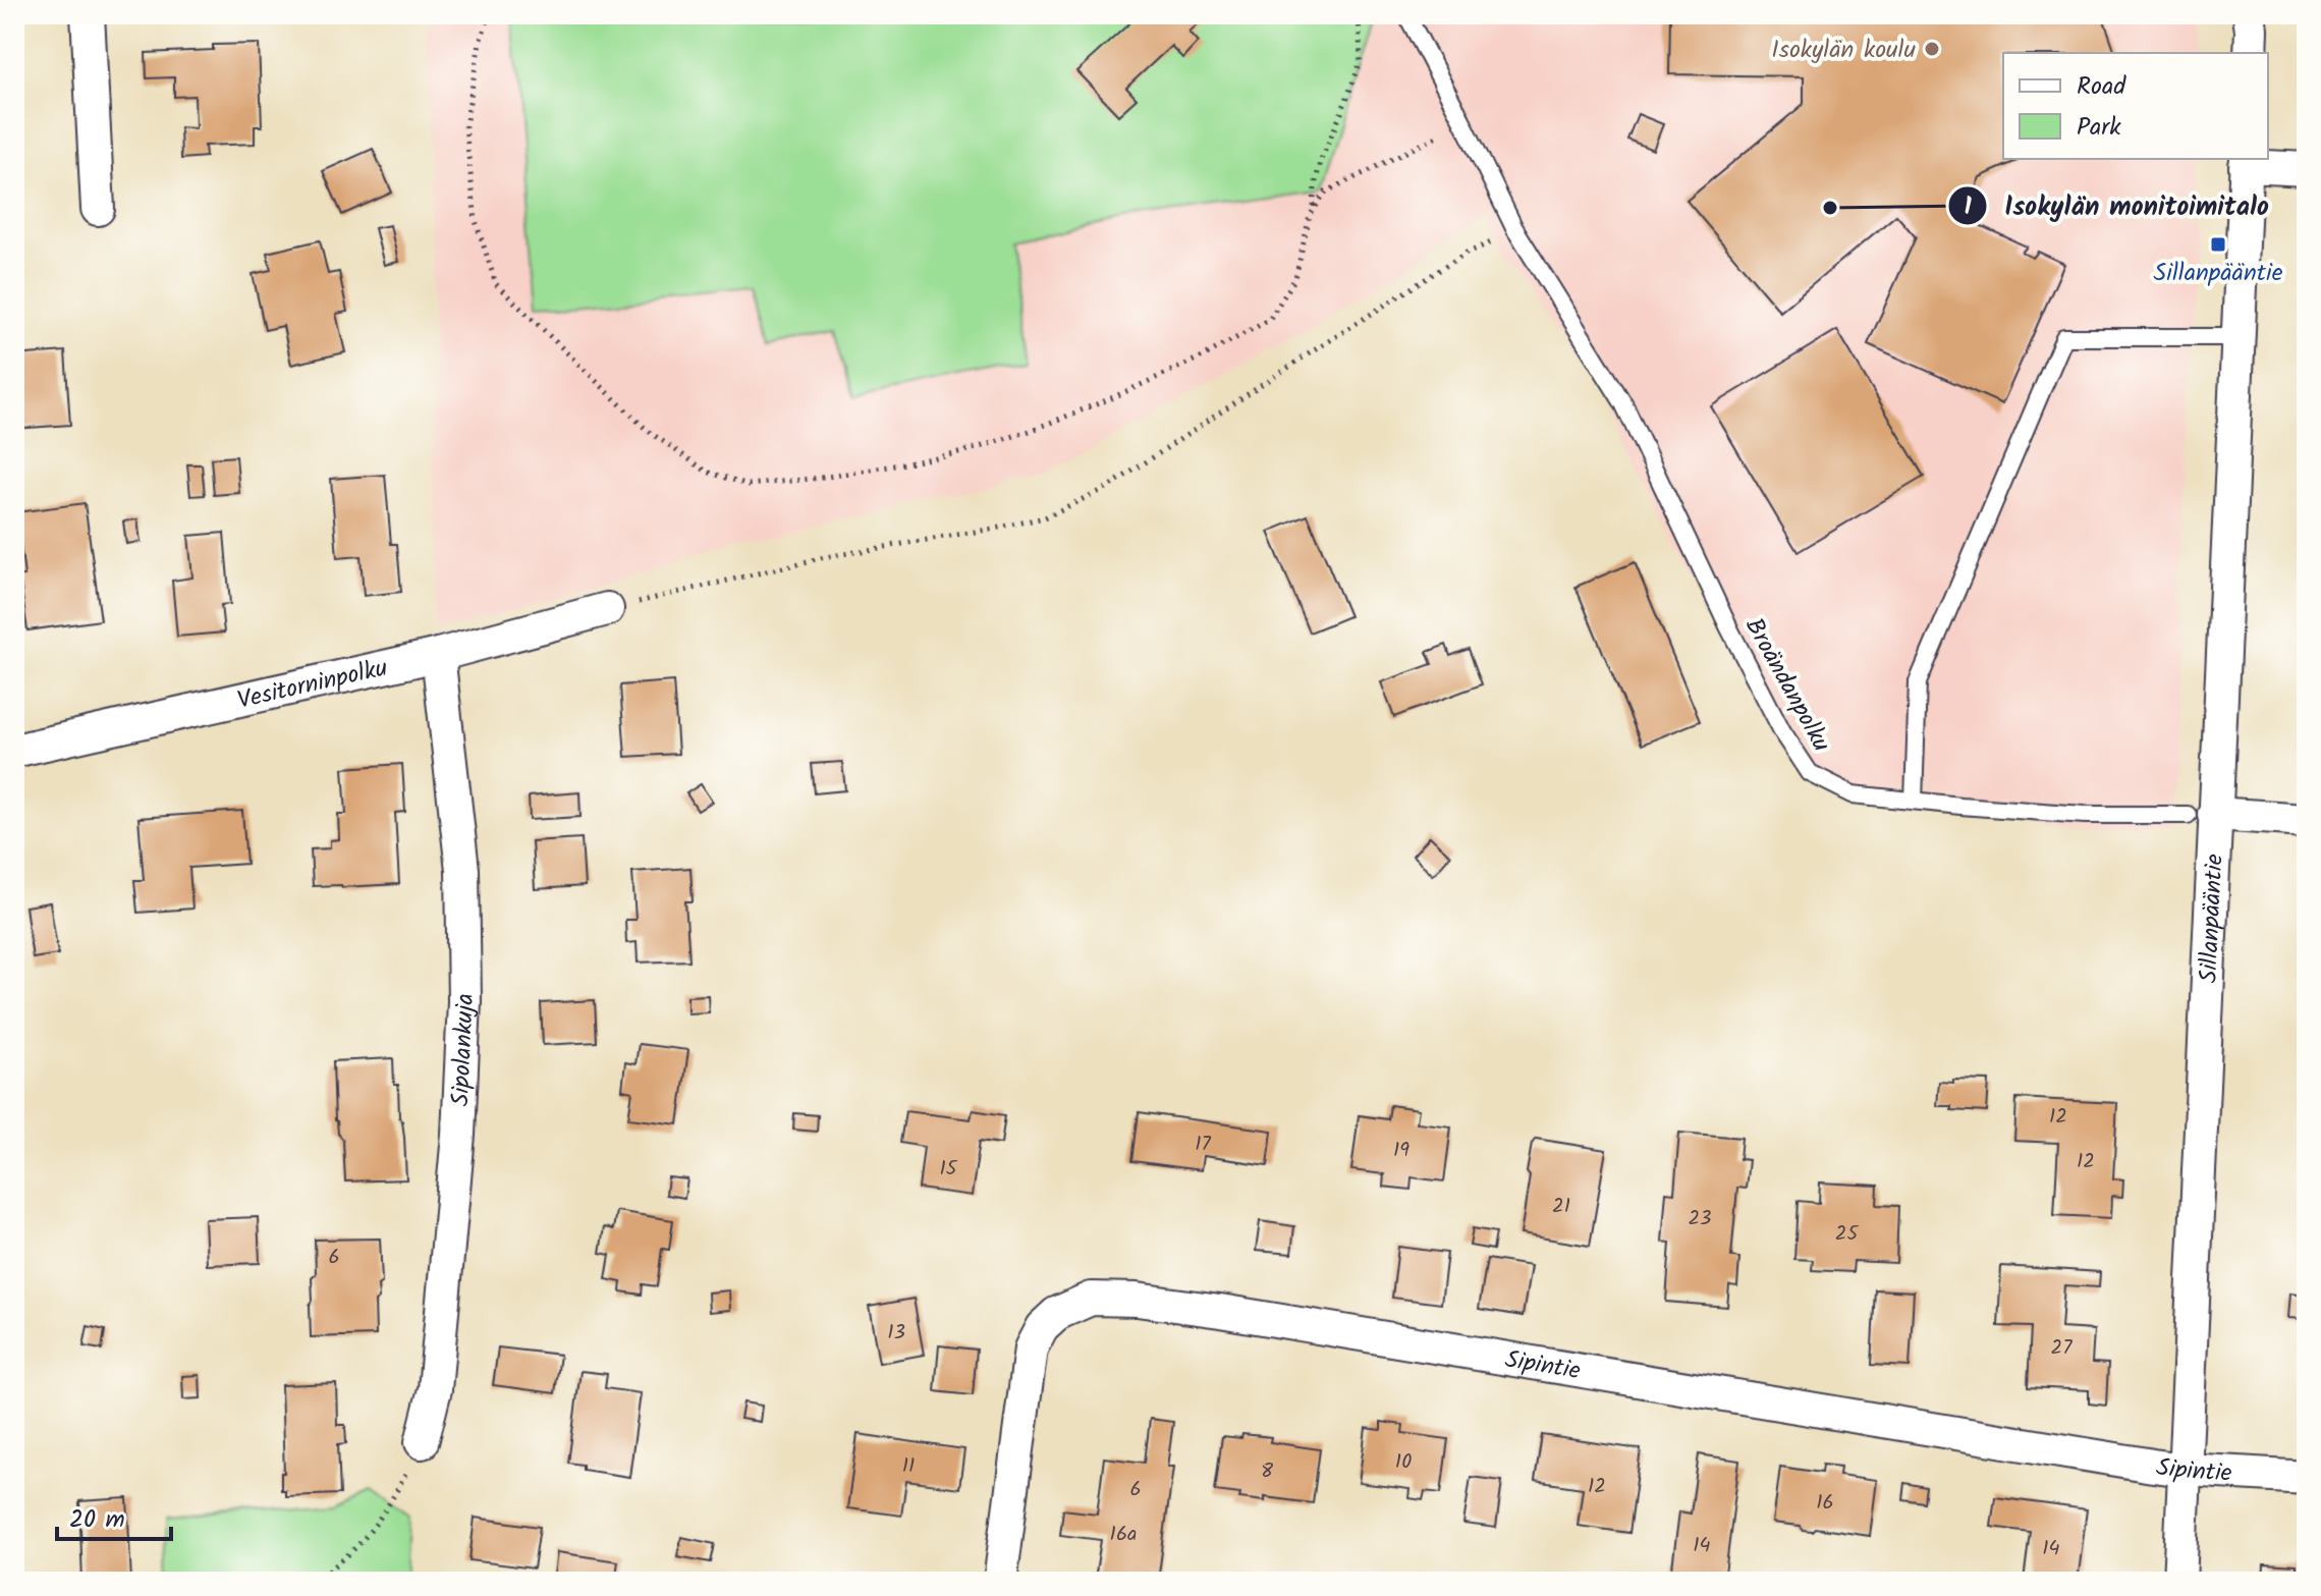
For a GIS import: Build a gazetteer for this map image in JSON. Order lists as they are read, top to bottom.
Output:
{
  "streets": {
    "street": [
      "Vesitorninpolku",
      "Sillanpääntie",
      "Sipolankuja",
      "Sipintie"
    ],
    "lane": ["Broändanpolku"]
  },
  "crossings": [
    ["Vesitorninpolku", "Sipolankuja"],
    ["Broändanpolku", "Sillanpääntie"],
    ["Sillanpääntie", "Sipintie"]
  ],
  "places": {
    "other": ["Isokylän koulu", "Isokylän monitoimitalo"],
    "transit": ["Sillanpääntie"]
  },
  "house_numbers": [
    "12",
    "17",
    "19",
    "12",
    "15",
    "21",
    "23",
    "25",
    "6",
    "13",
    "27",
    "10",
    "11",
    "8",
    "12",
    "6",
    "16",
    "16a",
    "14",
    "14"
  ],
  "legend": ["Road", "Park"],
  "scale_bar": "20 m"
}
